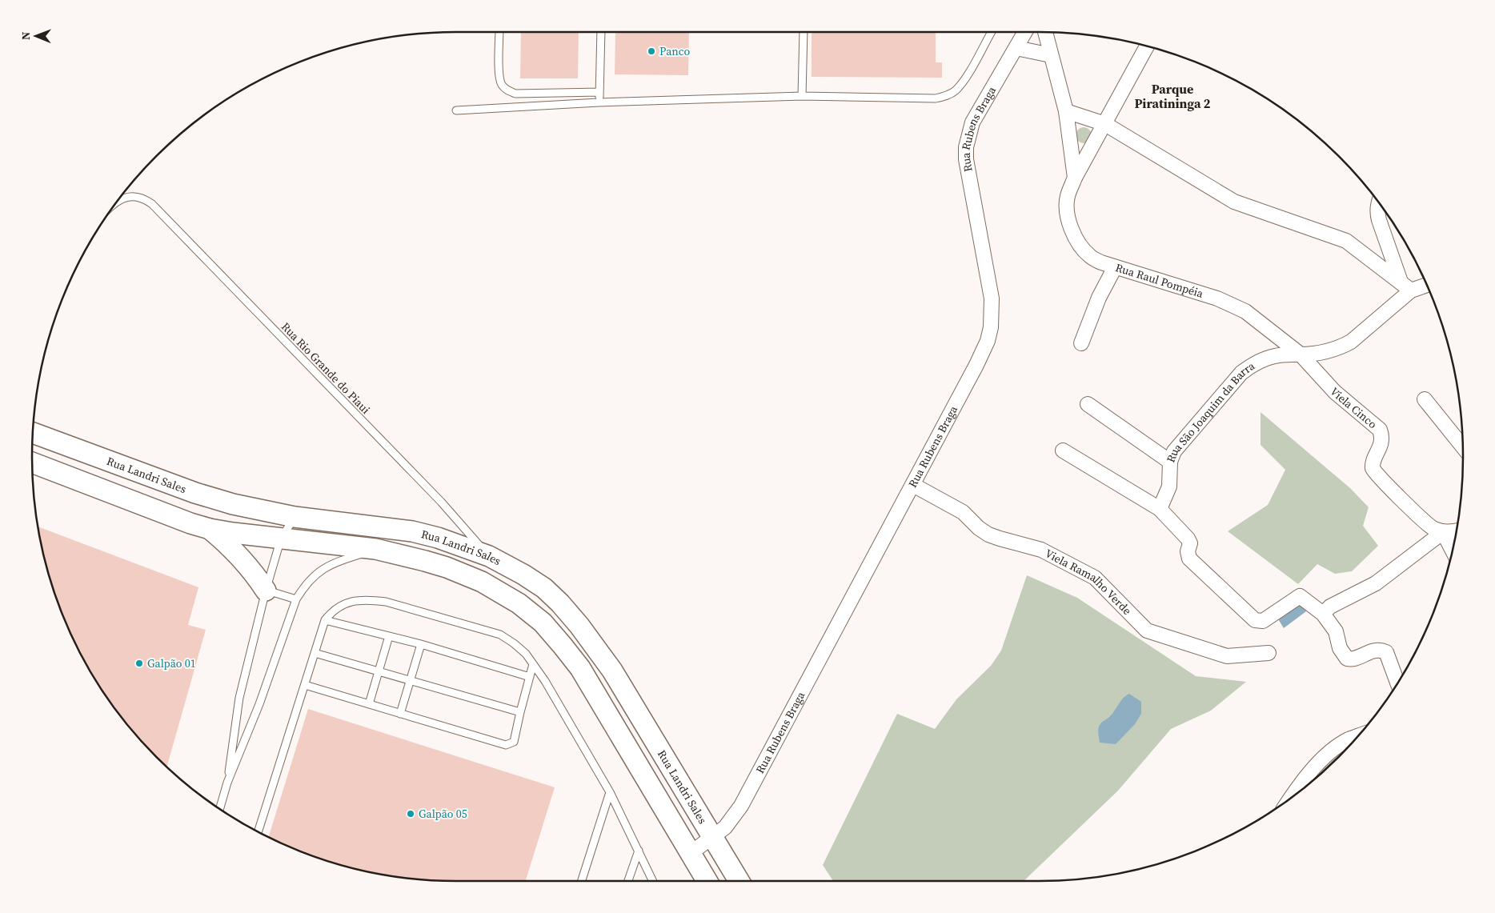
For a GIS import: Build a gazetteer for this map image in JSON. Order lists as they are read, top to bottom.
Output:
{
  "streets": {
    "street": [
      "Rua Rubens Braga",
      "Rua Raul Pompéia",
      "Viela Cinco",
      "Rua São Joaquim da Barra",
      "Rua Landri Sales",
      "Viela Ramalho Verde"
    ],
    "lane": ["Rua Rio Grande do Piaui"]
  },
  "crossings": [
    ["Rua Rubens Braga", "Rua Landri Sales"],
    ["Rua Rubens Braga", "Viela Ramalho Verde"],
    ["Rua Raul Pompéia", "Viela Cinco"],
    ["Rua Raul Pompéia", "Rua São Joaquim da Barra"],
    ["Rua Rio Grande do Piaui", "Rua Landri Sales"],
    ["Viela Cinco", "Rua São Joaquim da Barra"]
  ],
  "districts": ["Parque Piratininga 2"],
  "places": ["Panco", "Galpão 01", "Galpão 05"],
  "north": "left"
}
